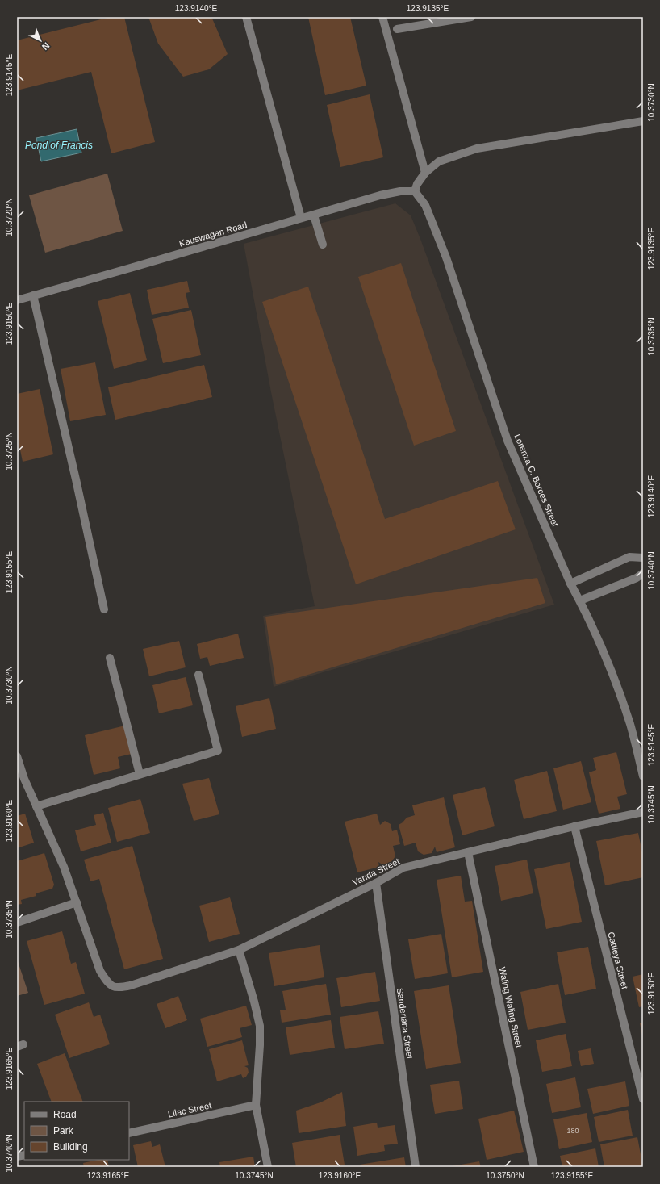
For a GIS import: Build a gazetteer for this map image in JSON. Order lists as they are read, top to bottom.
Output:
{
  "streets": {
    "street": [
      "Kauswagan Road",
      "Lorenza C. Borces Street",
      "Vanda Street",
      "Cattleya Street",
      "Waling Waling Street",
      "Sanderiana Street",
      "Lilac Street"
    ]
  },
  "crossings": [
    ["Kauswagan Road", "Lorenza C. Borces Street"],
    ["Vanda Street", "Cattleya Street"],
    ["Vanda Street", "Waling Waling Street"],
    ["Vanda Street", "Sanderiana Street"]
  ],
  "water": ["Pond of Francis"],
  "house_numbers": ["180"],
  "legend": ["Road", "Park", "Building"],
  "north": "bottom right",
  "coordinates": [
    "123.9140°E",
    "123.9135°E",
    "123.9145°E",
    "10.3730°N",
    "10.3720°N",
    "123.9150°E",
    "10.3735°N",
    "10.3725°N",
    "10.3740°N",
    "123.9155°E",
    "10.3745°N",
    "123.9160°E",
    "123.9165°E",
    "10.3750°N"
  ]
}
